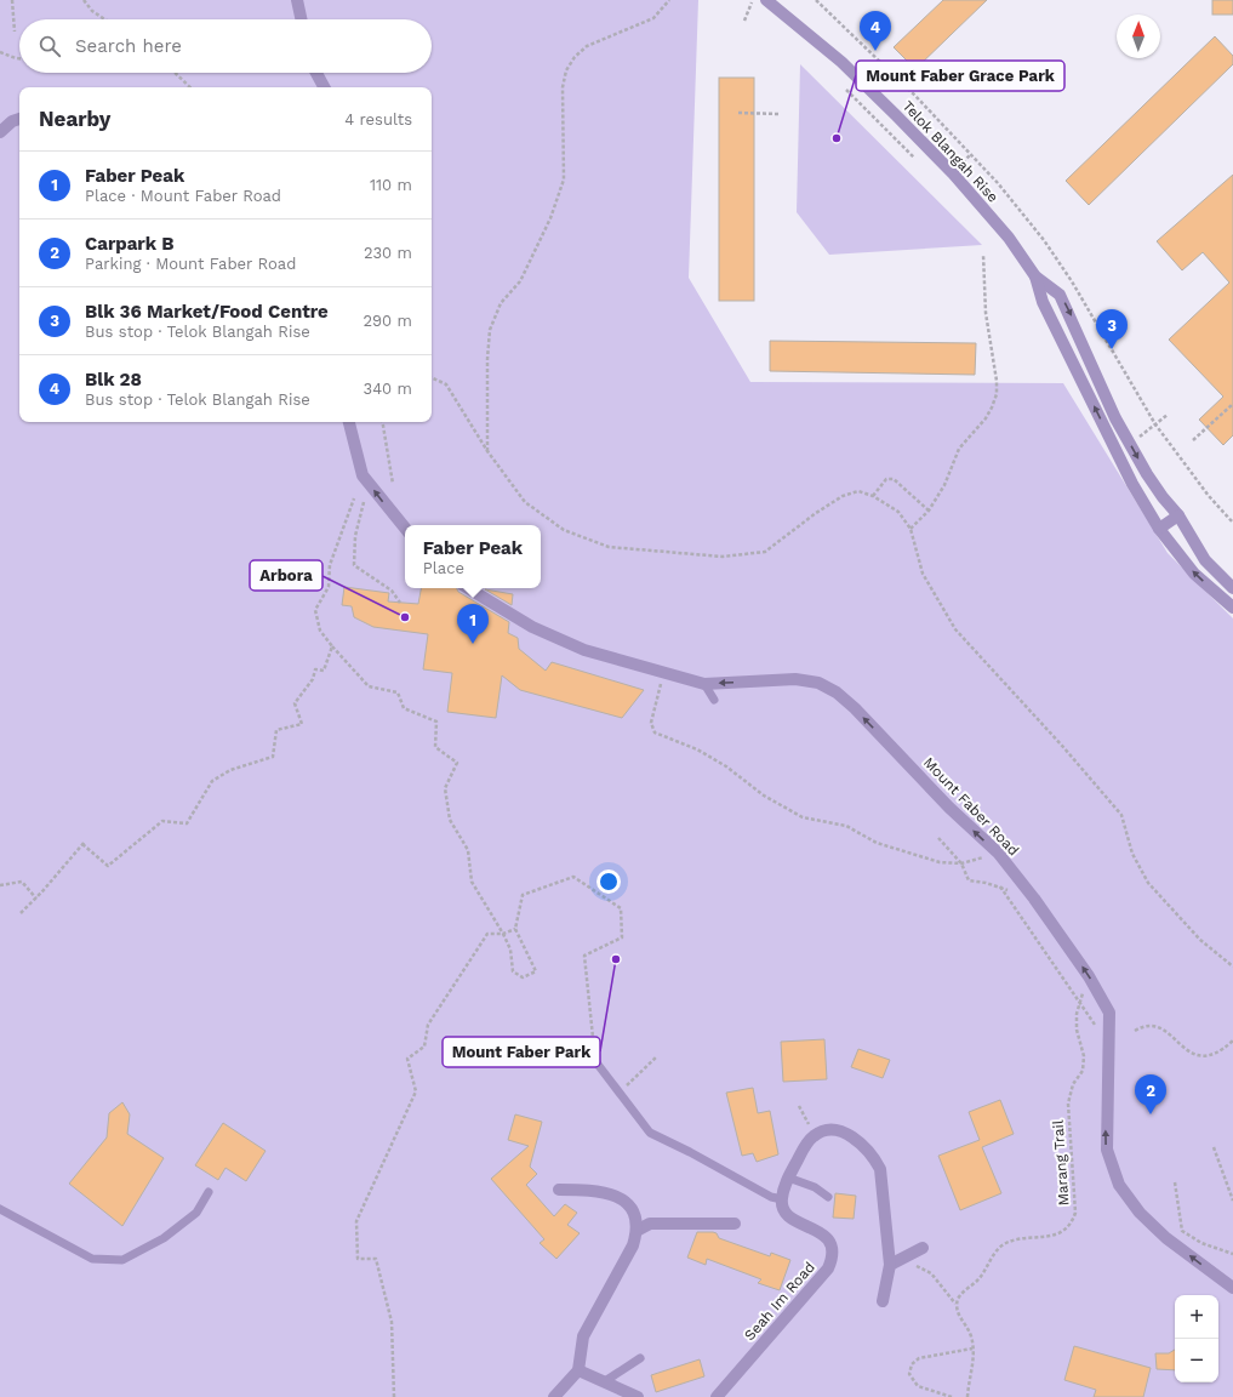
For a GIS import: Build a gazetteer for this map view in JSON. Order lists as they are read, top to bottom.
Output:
{
  "streets": {
    "street": ["Telok Blangah Rise", "Mount Faber Road", "Seah Im Road"],
    "path": ["Marang Trail"]
  },
  "one_way": ["Mount Faber Road"],
  "places": ["Mount Faber Grace Park", "Arbora", "Mount Faber Park"],
  "north": "top",
  "page": {
    "pins": [
      "4",
      "3",
      "1",
      "2"
    ],
    "search": "Search here",
    "heading": ["Nearby", "4 results"],
    "list": [
      {
        "mark": "1",
        "name": "Faber Peak",
        "note": "Place · Mount Faber Road",
        "value": "110 m"
      },
      {
        "mark": "2",
        "name": "Carpark B",
        "note": "Parking · Mount Faber Road",
        "value": "230 m"
      },
      {
        "mark": "3",
        "name": "Blk 36 Market/Food Centre",
        "note": "Bus stop · Telok Blangah Rise",
        "value": "290 m"
      },
      {
        "mark": "4",
        "name": "Blk 28",
        "note": "Bus stop · Telok Blangah Rise",
        "value": "340 m"
      }
    ],
    "popup": ["Faber Peak", "Place"],
    "map_buttons": ["+", "−"]
  }
}
